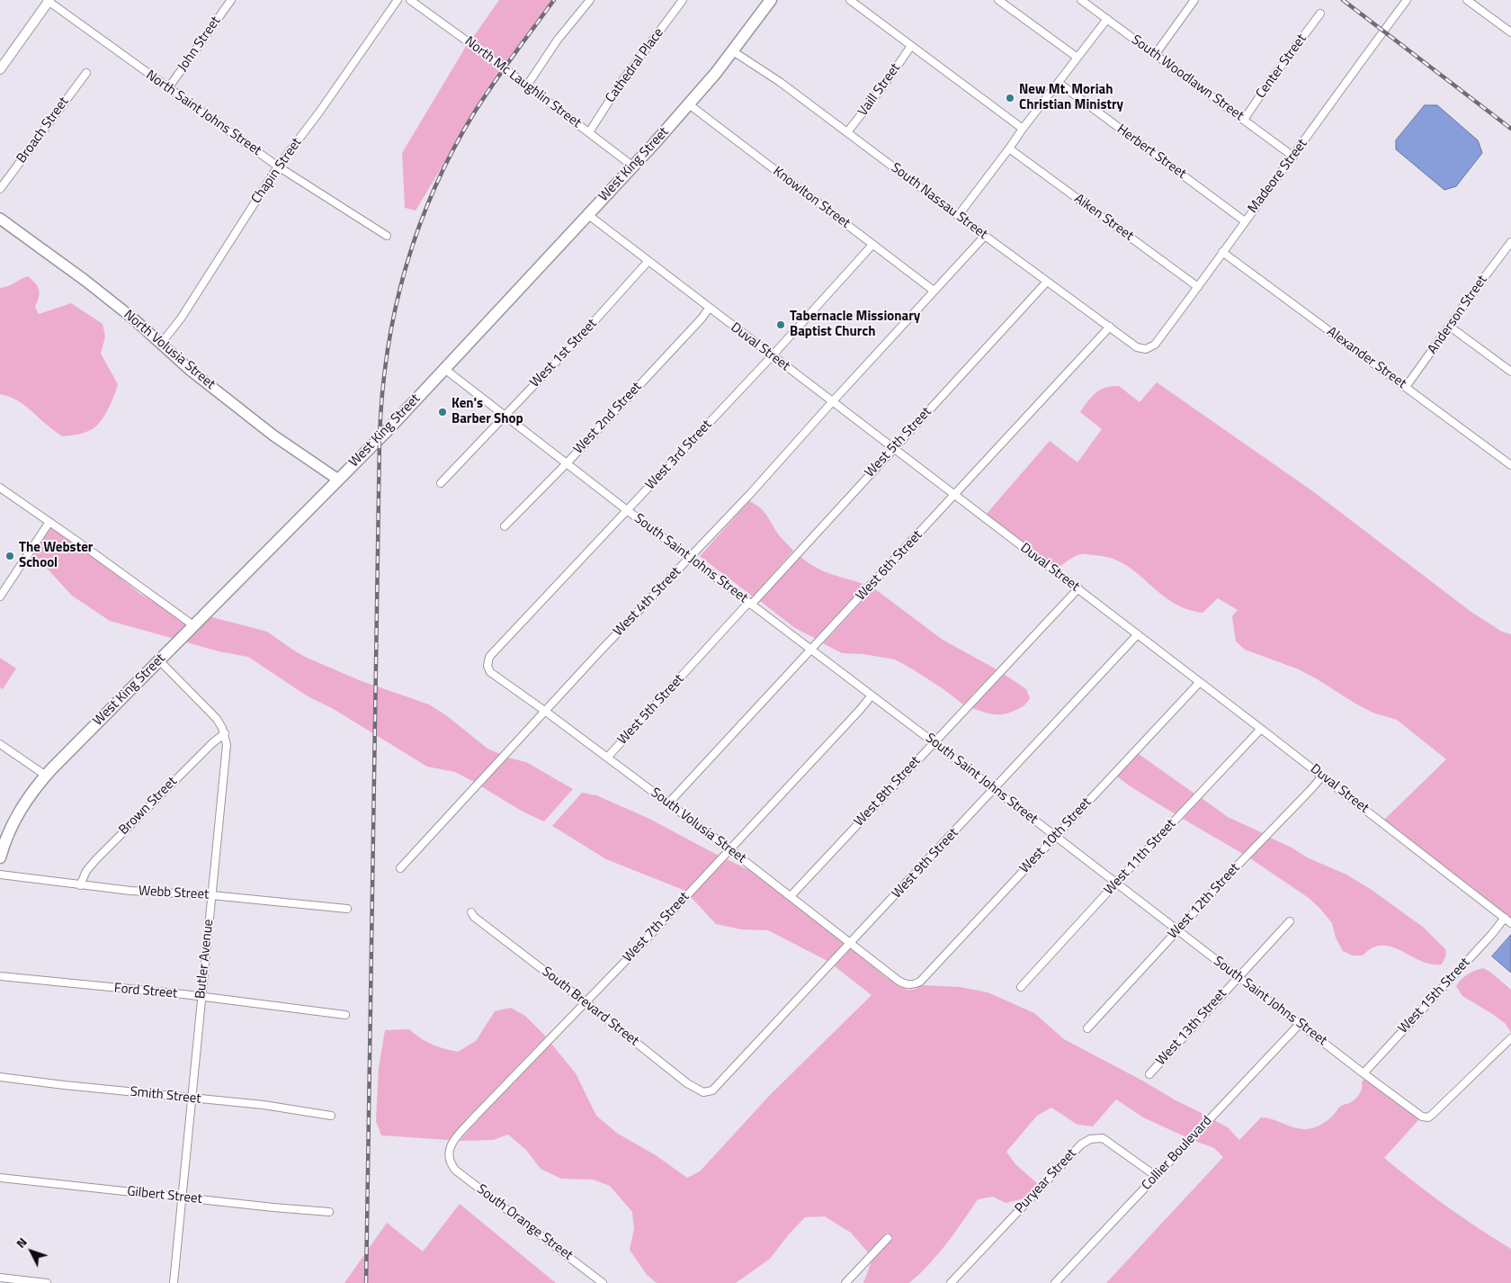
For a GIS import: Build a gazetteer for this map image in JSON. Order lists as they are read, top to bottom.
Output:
{
  "streets": {
    "main road": ["West King Street", "North Volusia Street"],
    "street": [
      "John Street",
      "Cathedral Place",
      "Center Street",
      "South Woodlawn Street",
      "North Mc Laughlin Street",
      "Vaill Street",
      "North Saint Johns Street",
      "Broach Street",
      "Herbert Street",
      "Chapin Street",
      "Madeore Street",
      "Knowlton Street",
      "South Nassau Street",
      "Aiken Street",
      "Anderson Street",
      "Duval Street",
      "West 1st Street",
      "Alexander Street",
      "West 2nd Street",
      "West 5th Street",
      "West 3rd Street",
      "South Saint Johns Street",
      "West 6th Street",
      "West 4th Street",
      "West 8th Street",
      "Brown Street",
      "South Volusia Street",
      "West 10th Street",
      "West 11th Street",
      "West 9th Street",
      "Webb Street",
      "West 12th Street",
      "West 7th Street",
      "Butler Avenue",
      "Ford Street",
      "West 15th Street",
      "South Brevard Street",
      "West 13th Street",
      "Smith Street",
      "Collier Boulevard",
      "Puryear Street",
      "Gilbert Street",
      "South Orange Street"
    ]
  },
  "crossings": [
    ["John Street", "North Saint Johns Street"],
    ["Cathedral Place", "North Mc Laughlin Street"],
    ["Center Street", "South Woodlawn Street"],
    ["South Woodlawn Street", "Madeore Street"],
    ["North Mc Laughlin Street", "West King Street"],
    ["Vaill Street", "South Nassau Street"],
    ["North Saint Johns Street", "Chapin Street"],
    ["Herbert Street", "Madeore Street"],
    ["West King Street", "Knowlton Street"],
    ["West King Street", "South Nassau Street"],
    ["West King Street", "Duval Street"],
    ["West King Street", "North Volusia Street"],
    ["West King Street", "South Saint Johns Street"],
    ["Chapin Street", "North Volusia Street"],
    ["Madeore Street", "South Nassau Street"],
    ["Madeore Street", "Aiken Street"],
    ["Madeore Street", "Alexander Street"],
    ["Knowlton Street", "West 3rd Street"],
    ["Knowlton Street", "West 4th Street"],
    ["South Nassau Street", "West 5th Street"],
    ["South Nassau Street", "West 6th Street"],
    ["South Nassau Street", "West 4th Street"],
    ["Anderson Street", "Alexander Street"],
    ["Duval Street", "West 1st Street"],
    ["Duval Street", "West 2nd Street"],
    ["Duval Street", "West 5th Street"],
    ["Duval Street", "West 3rd Street"],
    ["Duval Street", "West 6th Street"],
    ["Duval Street", "West 4th Street"],
    ["Duval Street", "West 8th Street"],
    ["Duval Street", "West 10th Street"],
    ["Duval Street", "West 11th Street"],
    ["Duval Street", "West 9th Street"],
    ["Duval Street", "West 12th Street"],
    ["Duval Street", "West 15th Street"],
    ["West 1st Street", "South Saint Johns Street"],
    ["West 2nd Street", "South Saint Johns Street"],
    ["West 5th Street", "South Saint Johns Street"],
    ["West 5th Street", "South Volusia Street"],
    ["West 3rd Street", "South Saint Johns Street"],
    ["West 3rd Street", "South Volusia Street"],
    ["South Saint Johns Street", "West 6th Street"],
    ["South Saint Johns Street", "West 4th Street"],
    ["South Saint Johns Street", "West 8th Street"],
    ["South Saint Johns Street", "West 10th Street"],
    ["South Saint Johns Street", "West 11th Street"],
    ["South Saint Johns Street", "West 9th Street"],
    ["South Saint Johns Street", "West 12th Street"],
    ["South Saint Johns Street", "West 7th Street"],
    ["South Saint Johns Street", "West 15th Street"],
    ["South Saint Johns Street", "West 13th Street"],
    ["South Saint Johns Street", "Collier Boulevard"],
    ["West 6th Street", "South Volusia Street"],
    ["West 4th Street", "South Volusia Street"],
    ["West 8th Street", "South Volusia Street"],
    ["Brown Street", "Webb Street"],
    ["Brown Street", "Butler Avenue"],
    ["South Volusia Street", "West 10th Street"],
    ["South Volusia Street", "West 9th Street"],
    ["South Volusia Street", "West 7th Street"],
    ["West 9th Street", "South Brevard Street"],
    ["Webb Street", "Butler Avenue"],
    ["West 7th Street", "South Brevard Street"],
    ["West 7th Street", "South Orange Street"],
    ["Butler Avenue", "Ford Street"],
    ["Butler Avenue", "Smith Street"],
    ["Butler Avenue", "Gilbert Street"],
    ["Collier Boulevard", "Puryear Street"]
  ],
  "places": [
    "New Mt. Moriah Christian Ministry",
    "Tabernacle Missionary Baptist Church",
    "Ken's Barber Shop",
    "The Webster School"
  ],
  "north": "top left"
}
